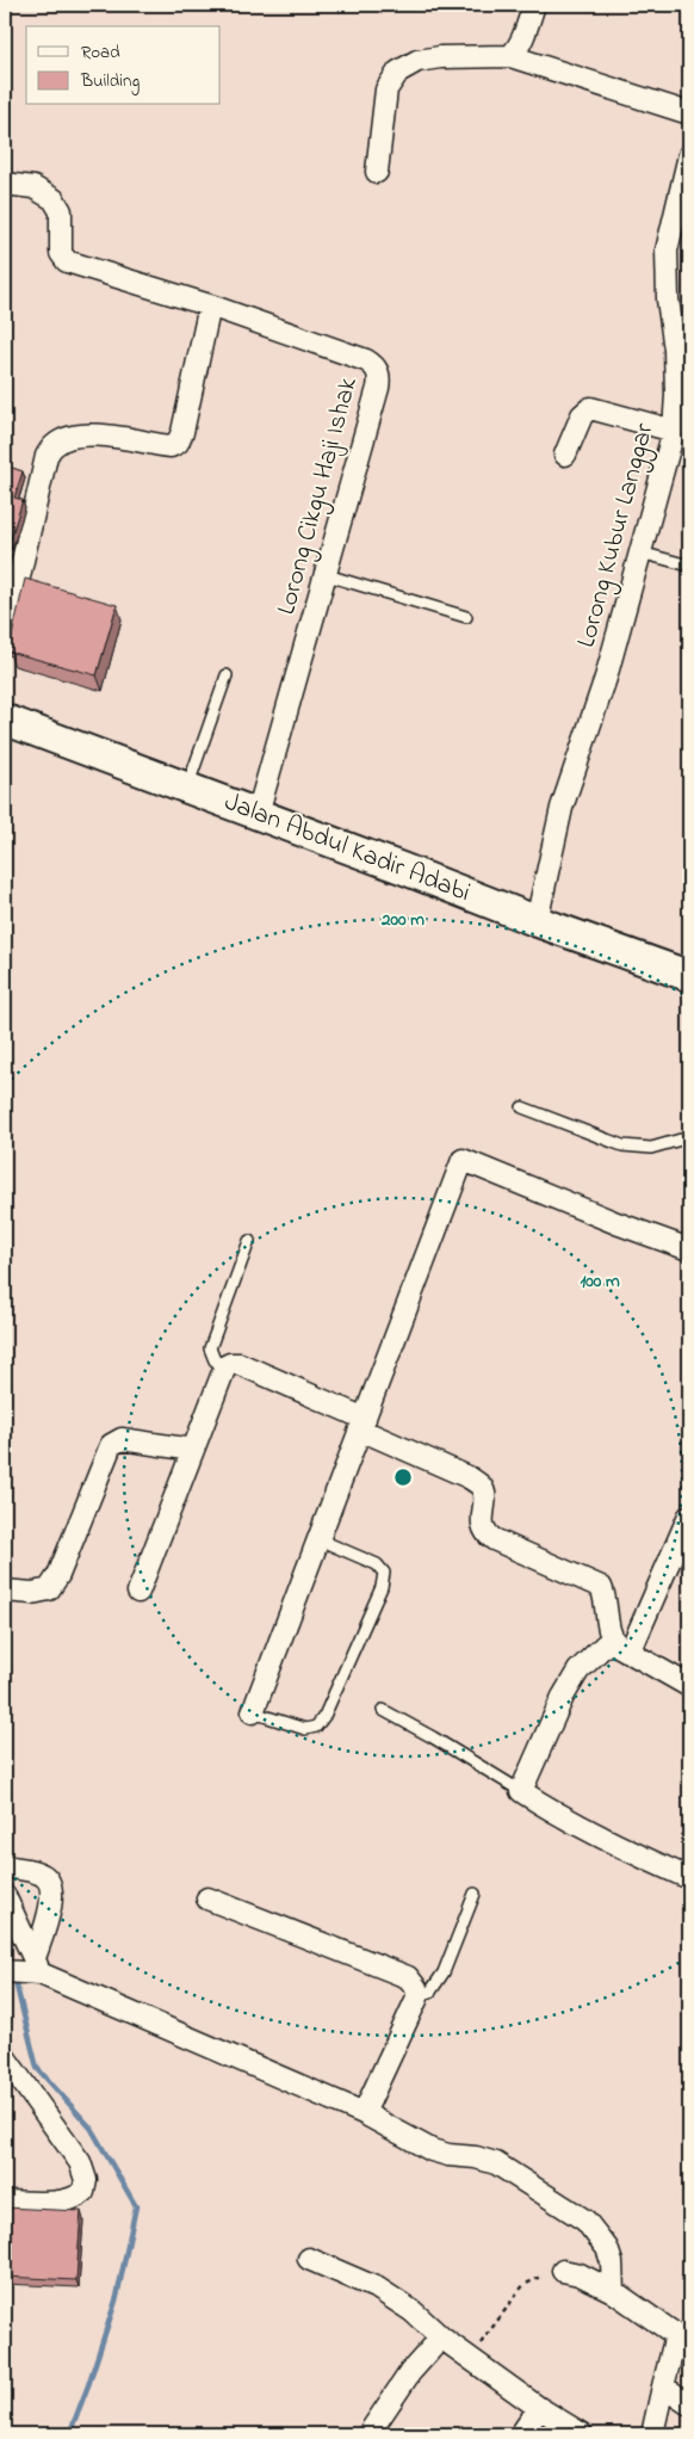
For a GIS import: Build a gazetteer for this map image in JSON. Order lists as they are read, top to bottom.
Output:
{
  "streets": {
    "main road": ["Jalan Abdul Kadir Adabi"],
    "street": ["Lorong Cikgu Haji Ishak", "Lorong Kubur Langgar"]
  },
  "crossings": [
    ["Lorong Cikgu Haji Ishak", "Jalan Abdul Kadir Adabi"],
    ["Lorong Kubur Langgar", "Jalan Abdul Kadir Adabi"]
  ],
  "legend": ["Road", "Building"],
  "rings": ["200 m", "100 m"]
}
